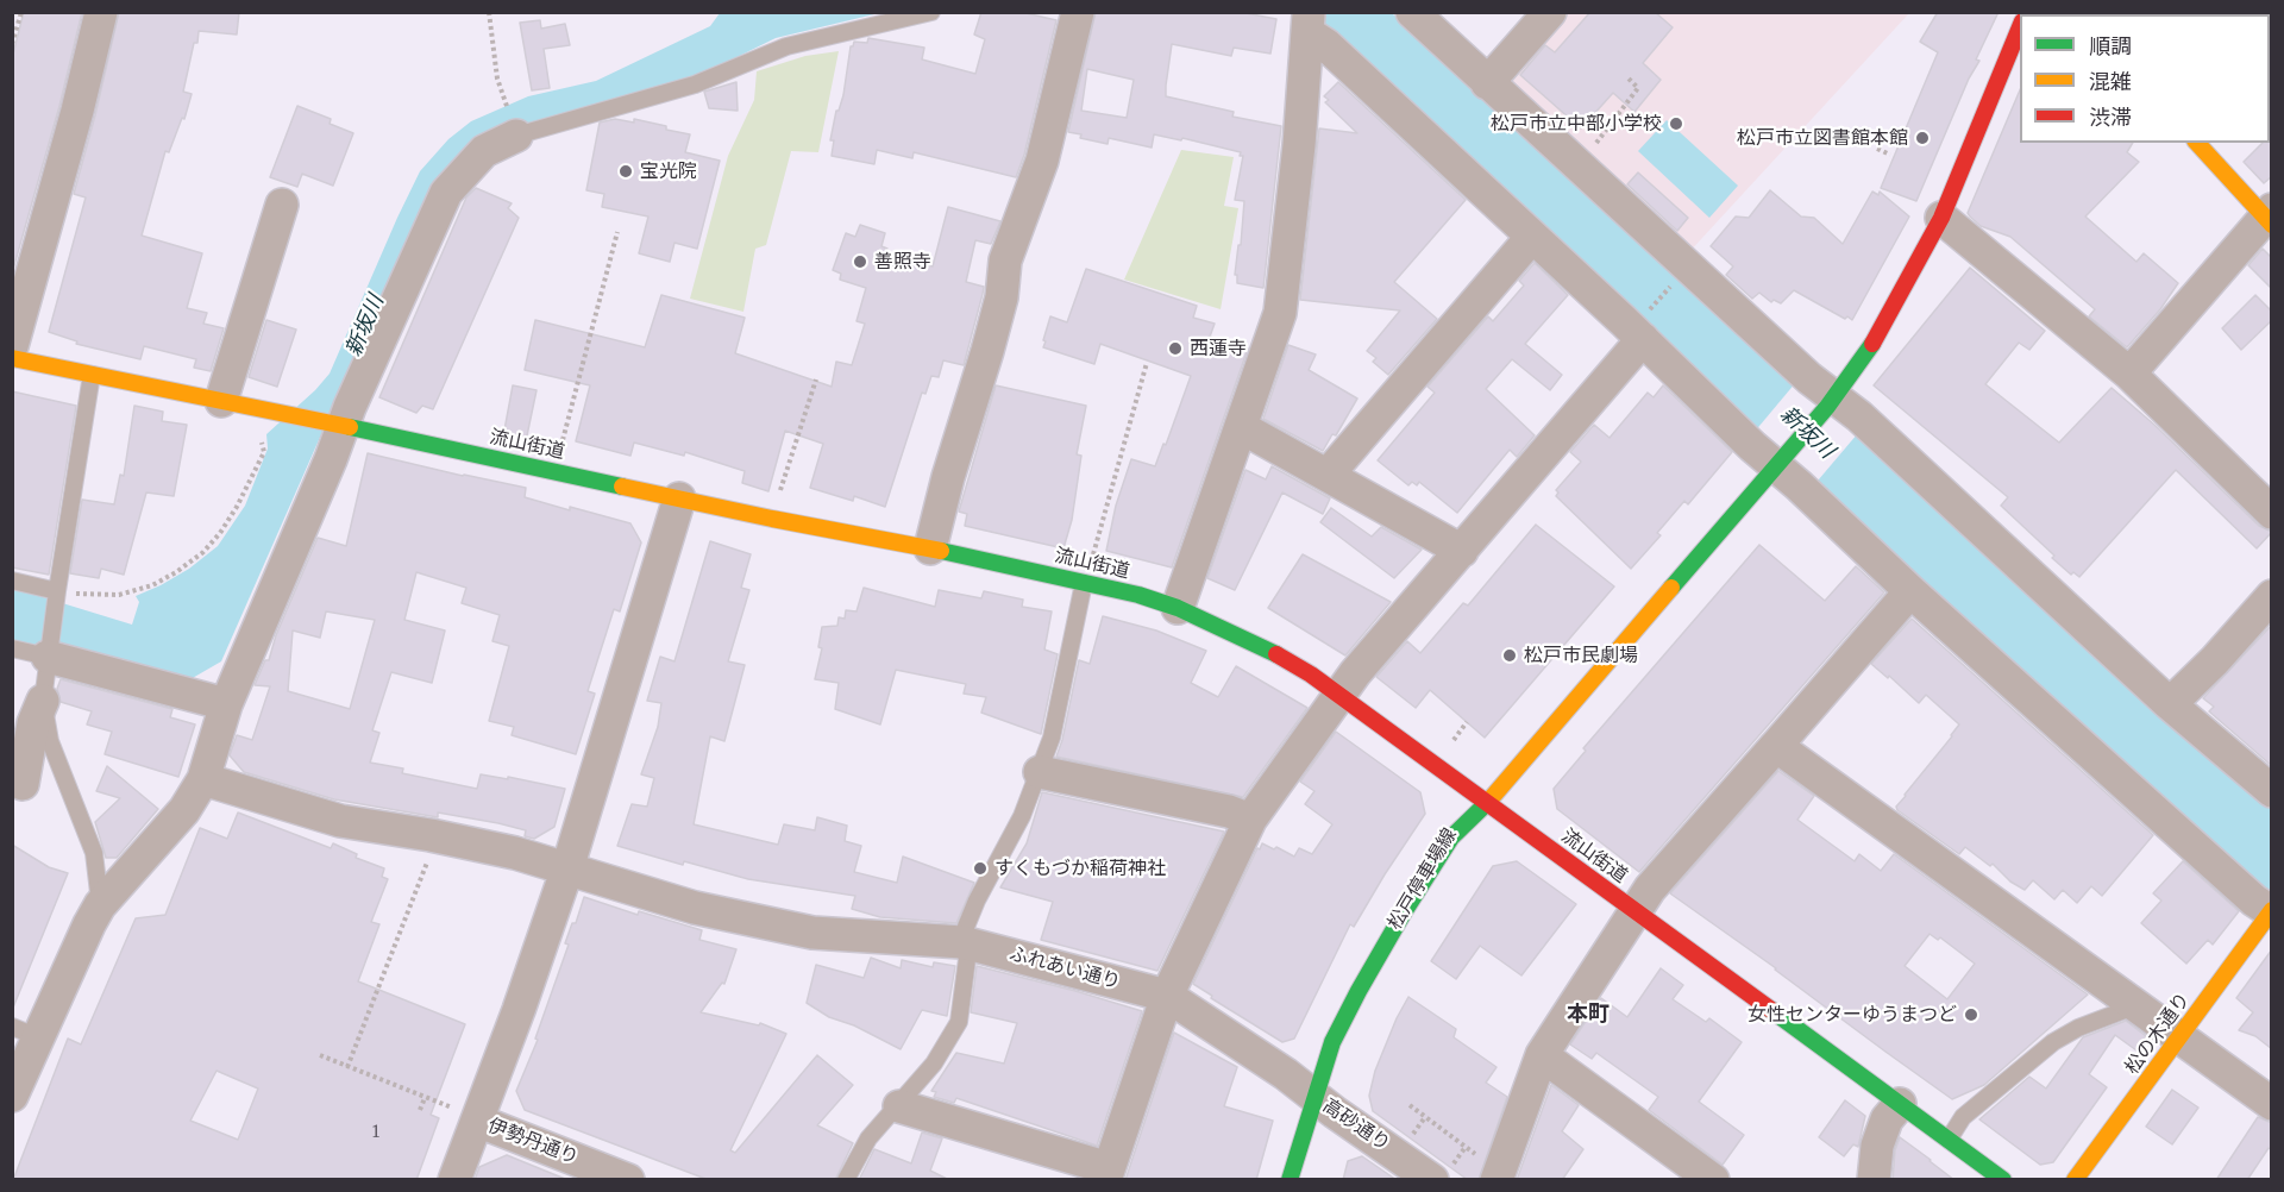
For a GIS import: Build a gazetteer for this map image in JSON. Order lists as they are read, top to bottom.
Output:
{
  "streets": {
    "main road": ["流山街道", "松戸停車場線", "松の木通り"],
    "street": ["ふれあい通り", "高砂通り", "伊勢丹通り"]
  },
  "crossings": [
    ["流山街道", "松戸停車場線"],
    ["松戸停車場線", "ふれあい通り"],
    ["松戸停車場線", "高砂通り"],
    ["ふれあい通り", "高砂通り"]
  ],
  "districts": ["本町"],
  "water": ["新坂川"],
  "places": [
    "松戸市立中部小学校",
    "松戸市立図書館本館",
    "宝光院",
    "善照寺",
    "西蓮寺",
    "松戸市民劇場",
    "すくもづか稲荷神社",
    "女性センターゆうまつど"
  ],
  "house_numbers": ["1"],
  "legend": ["順調", "混雑", "渋滞"]
}
